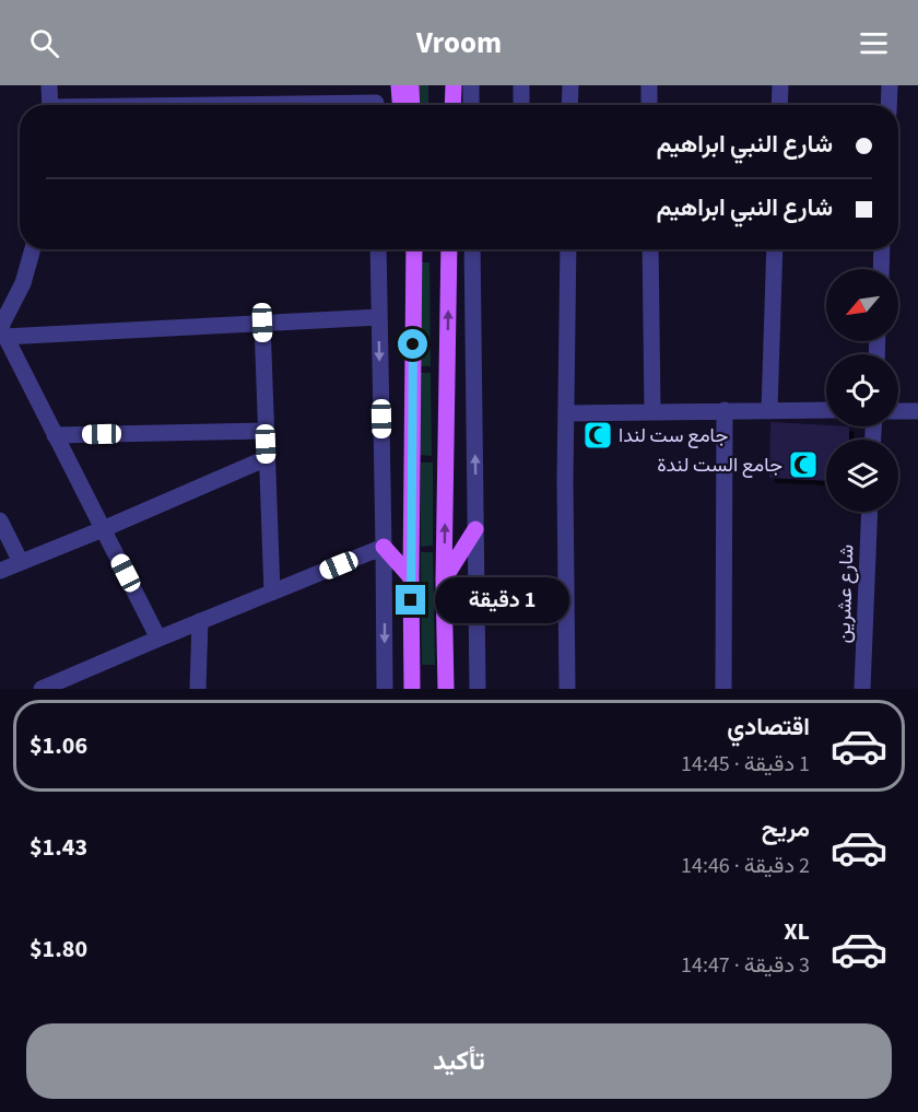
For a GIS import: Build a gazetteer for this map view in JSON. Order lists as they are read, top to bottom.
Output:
{
  "streets": {
    "street": ["شارع عشرين"]
  },
  "places": {
    "mosque": ["جامع ست لندا", "جامع الست لندة"]
  },
  "north": "bottom left",
  "page": {
    "header": "Vroom",
    "banner": ["شارع النبي ابراهيم", "شارع النبي ابراهيم"],
    "bubble": "1 دقيقة",
    "list": [
      {
        "name": "اقتصادي",
        "note": "1 دقيقة · 14:45",
        "value": "$1.06"
      },
      {
        "name": "مريح",
        "note": "2 دقيقة · 14:46",
        "value": "$1.43"
      },
      {
        "name": "XL",
        "note": "3 دقيقة · 14:47",
        "value": "$1.80"
      }
    ],
    "buttons": "تأكيد"
  }
}
